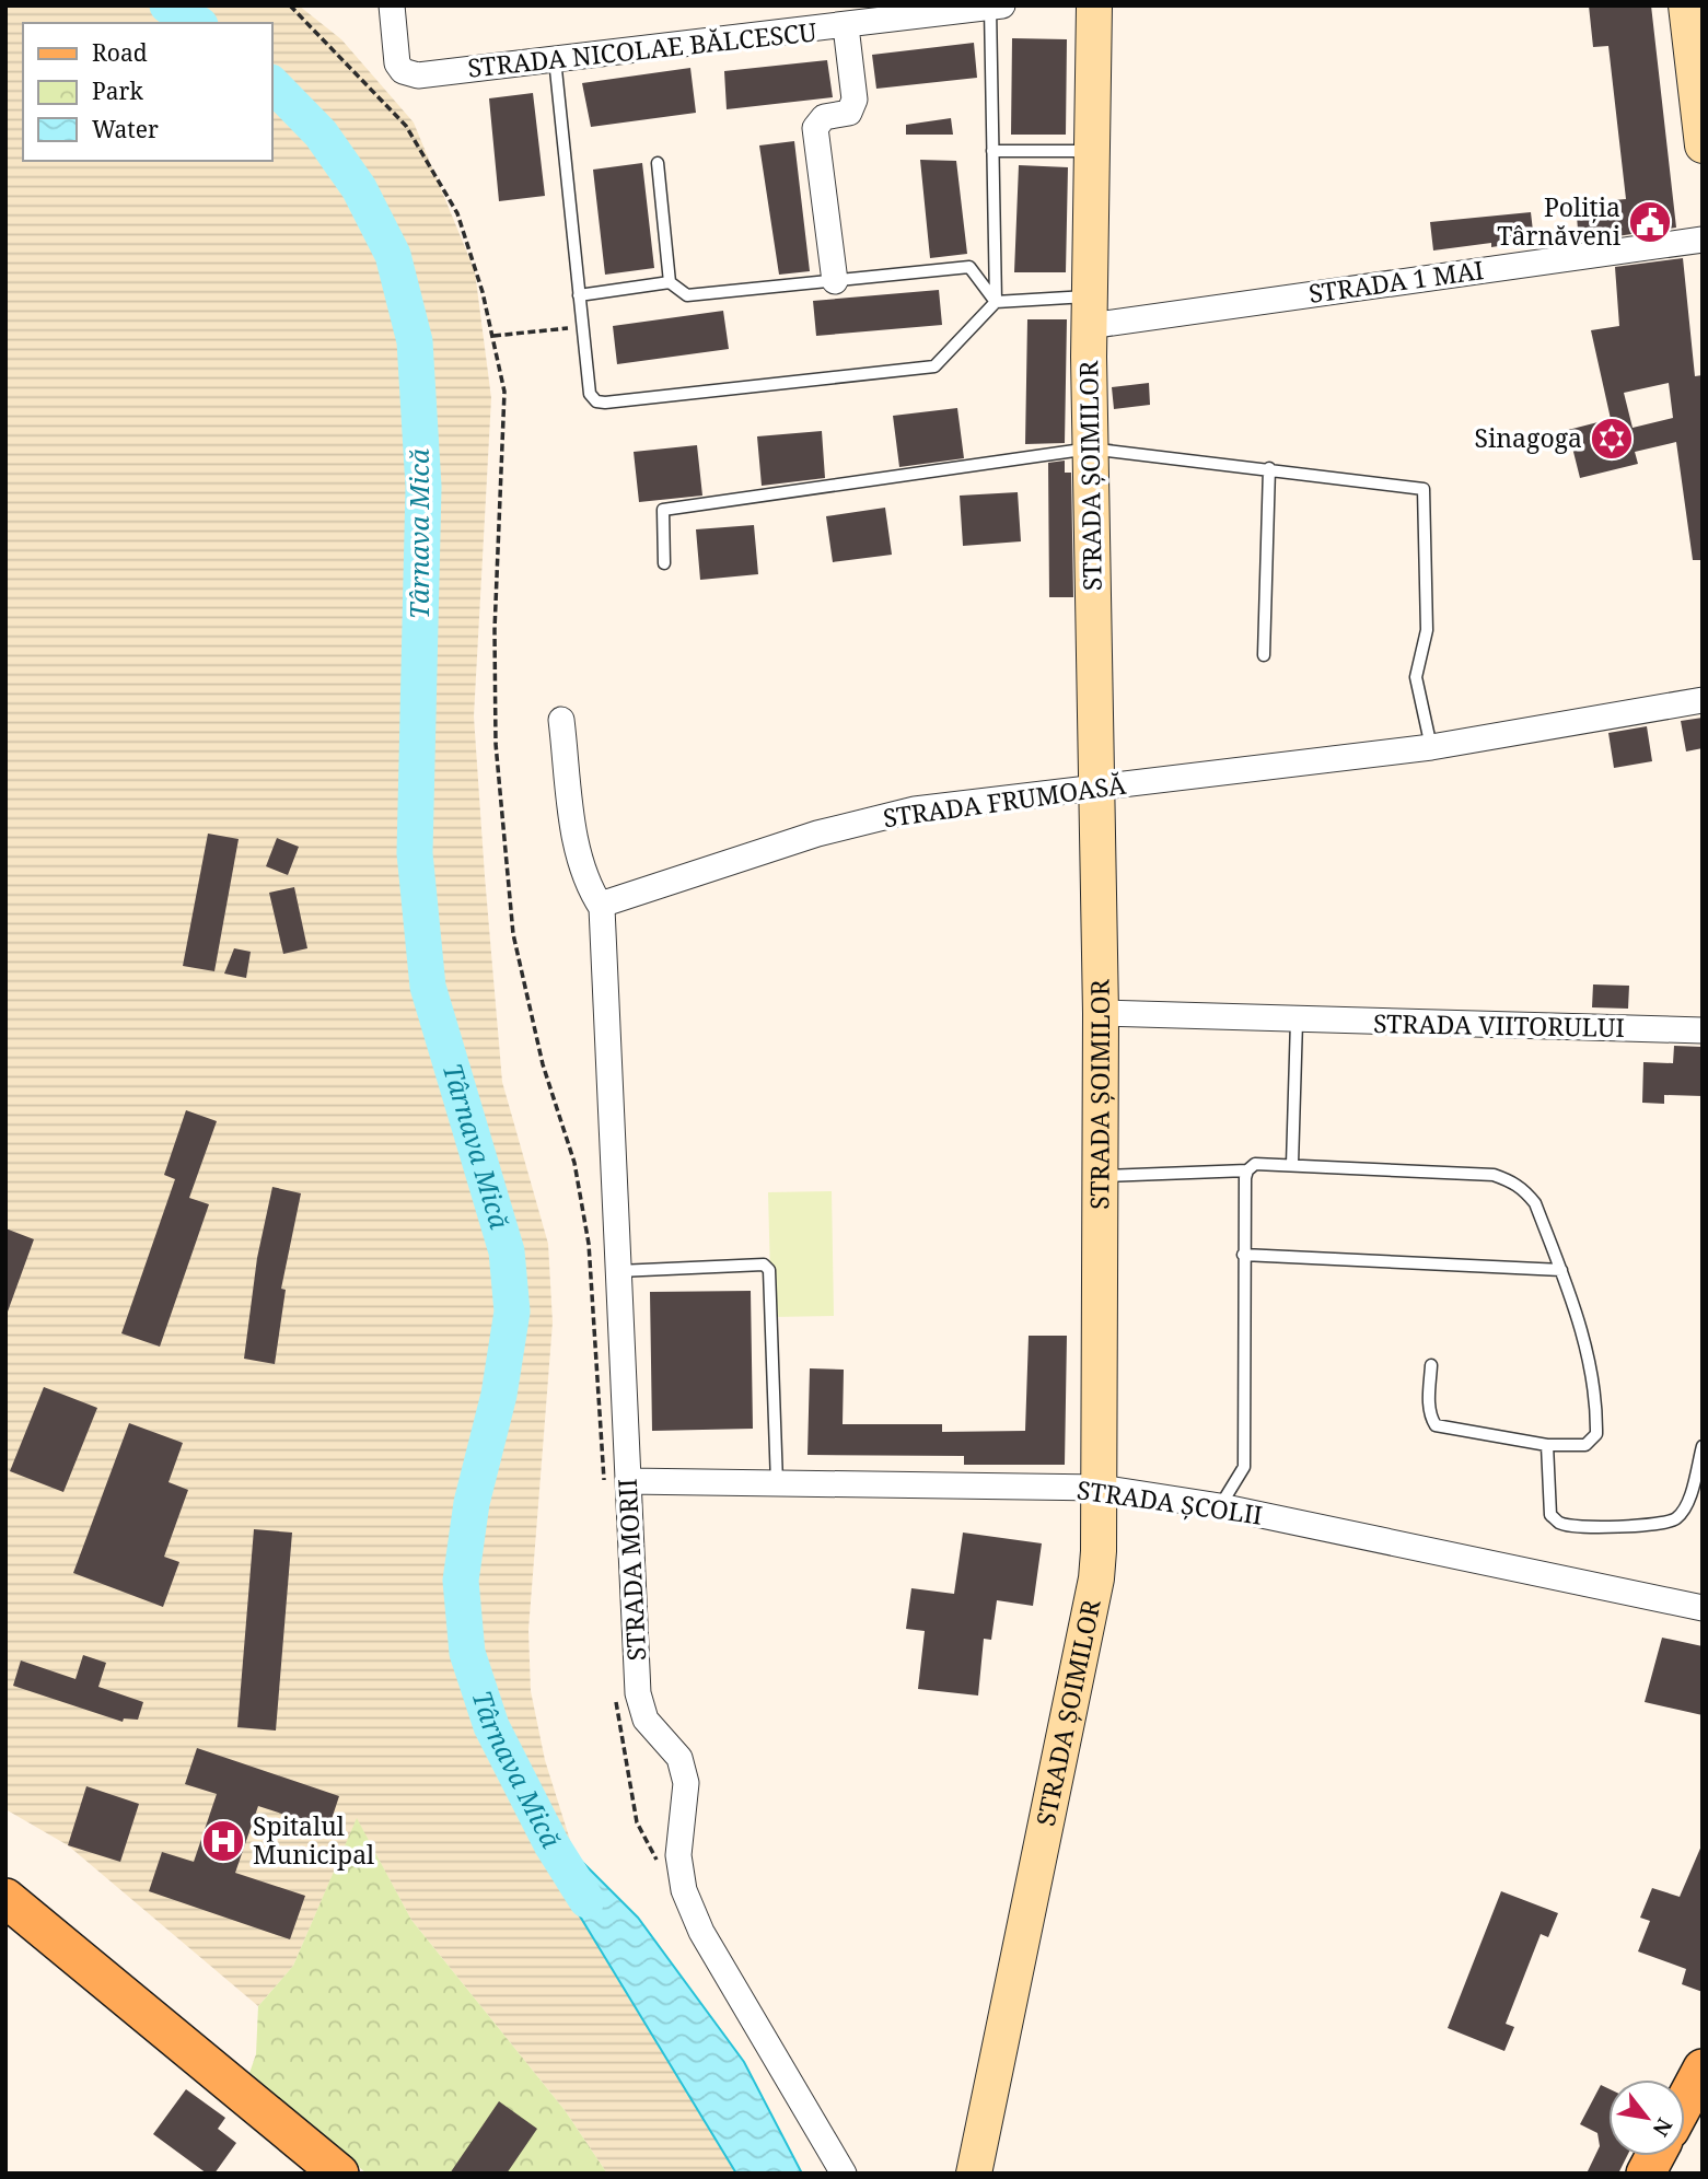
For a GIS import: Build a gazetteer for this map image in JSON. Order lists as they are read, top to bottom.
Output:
{
  "streets": {
    "street": [
      "STRADA NICOLAE BĂLCESCU",
      "STRADA 1 MAI",
      "STRADA ȘOIMILOR",
      "STRADA FRUMOASĂ",
      "STRADA VIITORULUI",
      "STRADA ȘCOLII",
      "STRADA MORII"
    ]
  },
  "crossings": [
    ["STRADA 1 MAI", "STRADA ȘOIMILOR"],
    ["STRADA ȘOIMILOR", "STRADA FRUMOASĂ"],
    ["STRADA ȘOIMILOR", "STRADA VIITORULUI"],
    ["STRADA ȘOIMILOR", "STRADA ȘCOLII"],
    ["STRADA FRUMOASĂ", "STRADA MORII"],
    ["STRADA ȘCOLII", "STRADA MORII"]
  ],
  "water": ["Târnava Mică"],
  "places": {
    "public building": ["Poliția Târnăveni"],
    "synagogue": ["Sinagoga"],
    "hospital": ["Spitalul Municipal"]
  },
  "legend": ["Road", "Park", "Water"],
  "north": "bottom right"
}
